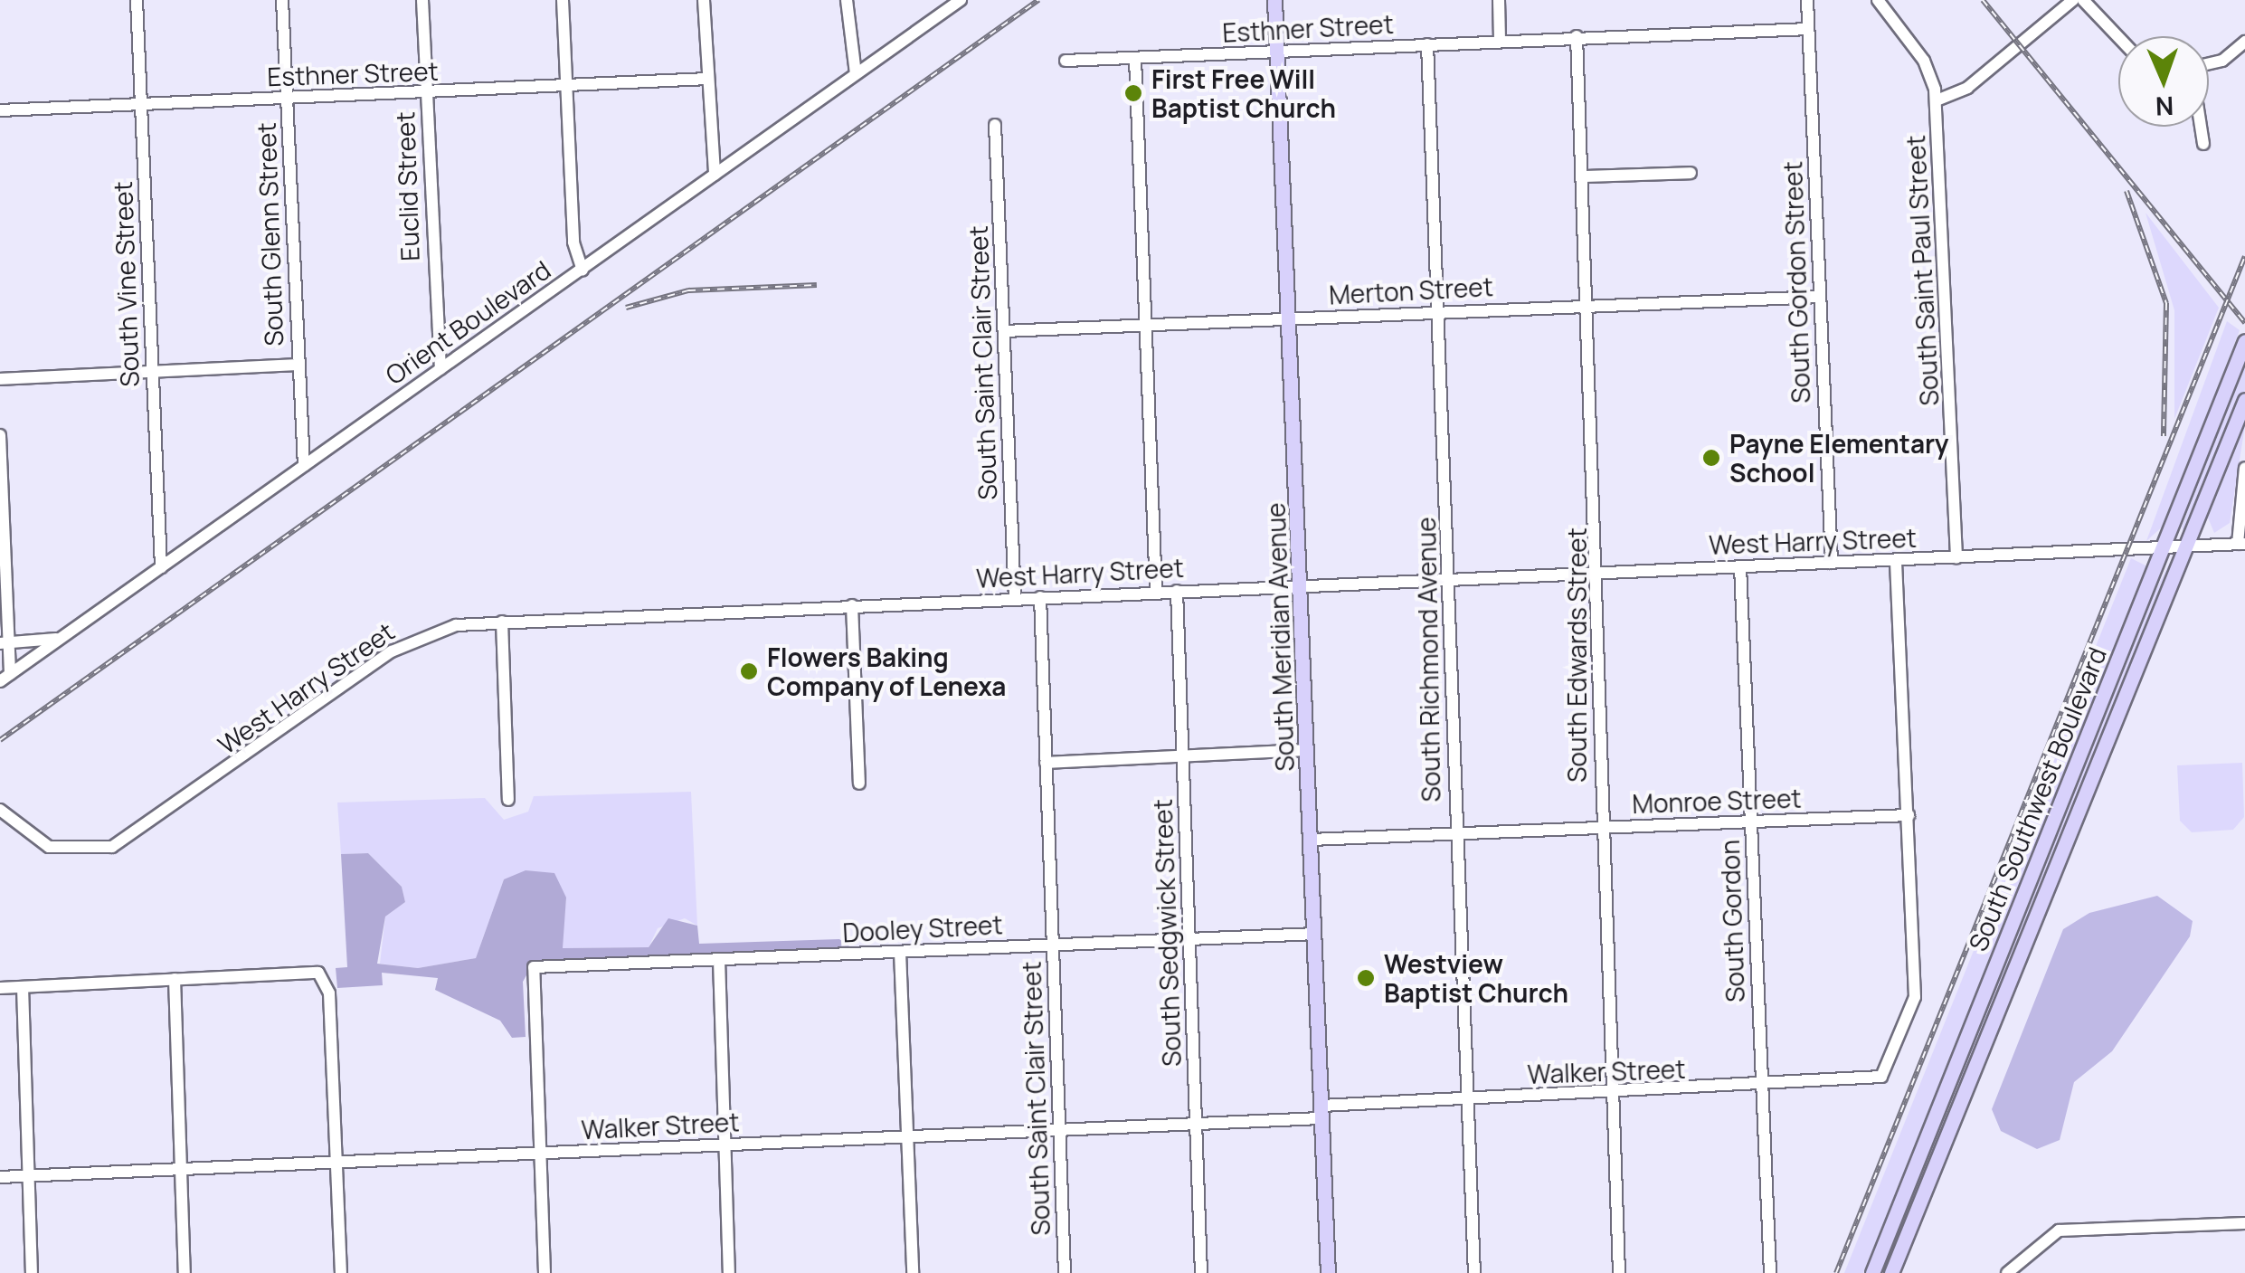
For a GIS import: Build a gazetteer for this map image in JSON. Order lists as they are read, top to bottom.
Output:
{
  "streets": {
    "main road": ["South Meridian Avenue", "South Southwest Boulevard"],
    "street": [
      "Esthner Street",
      "Euclid Street",
      "South Glenn Street",
      "South Saint Paul Street",
      "South Gordon Street",
      "South Vine Street",
      "Merton Street",
      "Orient Boulevard",
      "South Saint Clair Street",
      "West Harry Street",
      "South Edwards Street",
      "South Richmond Avenue",
      "Monroe Street",
      "South Gordon",
      "Dooley Street",
      "South Sedgwick Street",
      "Walker Street"
    ]
  },
  "crossings": [
    ["Esthner Street", "Euclid Street"],
    ["Esthner Street", "South Glenn Street"],
    ["Esthner Street", "South Gordon Street"],
    ["Esthner Street", "South Vine Street"],
    ["Esthner Street", "South Meridian Avenue"],
    ["Esthner Street", "South Edwards Street"],
    ["Esthner Street", "South Richmond Avenue"],
    ["Euclid Street", "Orient Boulevard"],
    ["South Glenn Street", "Orient Boulevard"],
    ["South Saint Paul Street", "West Harry Street"],
    ["South Gordon Street", "Merton Street"],
    ["South Gordon Street", "West Harry Street"],
    ["South Vine Street", "Orient Boulevard"],
    ["Merton Street", "South Saint Clair Street"],
    ["Merton Street", "South Meridian Avenue"],
    ["Merton Street", "South Edwards Street"],
    ["Merton Street", "South Richmond Avenue"],
    ["South Saint Clair Street", "West Harry Street"],
    ["South Saint Clair Street", "Dooley Street"],
    ["South Saint Clair Street", "Walker Street"],
    ["West Harry Street", "South Meridian Avenue"],
    ["West Harry Street", "South Edwards Street"],
    ["West Harry Street", "South Richmond Avenue"],
    ["West Harry Street", "South Southwest Boulevard"],
    ["West Harry Street", "South Gordon"],
    ["West Harry Street", "South Sedgwick Street"],
    ["South Meridian Avenue", "Monroe Street"],
    ["South Meridian Avenue", "Dooley Street"],
    ["South Meridian Avenue", "Walker Street"],
    ["South Edwards Street", "Monroe Street"],
    ["South Edwards Street", "Walker Street"],
    ["South Richmond Avenue", "Monroe Street"],
    ["South Richmond Avenue", "Walker Street"],
    ["Monroe Street", "South Gordon"],
    ["Monroe Street", "Walker Street"],
    ["South Gordon", "Walker Street"],
    ["Dooley Street", "South Sedgwick Street"],
    ["Dooley Street", "Walker Street"],
    ["South Sedgwick Street", "Walker Street"]
  ],
  "places": [
    "First Free Will Baptist Church",
    "Payne Elementary School",
    "Flowers Baking Company of Lenexa",
    "Westview Baptist Church"
  ],
  "north": "bottom"
}
